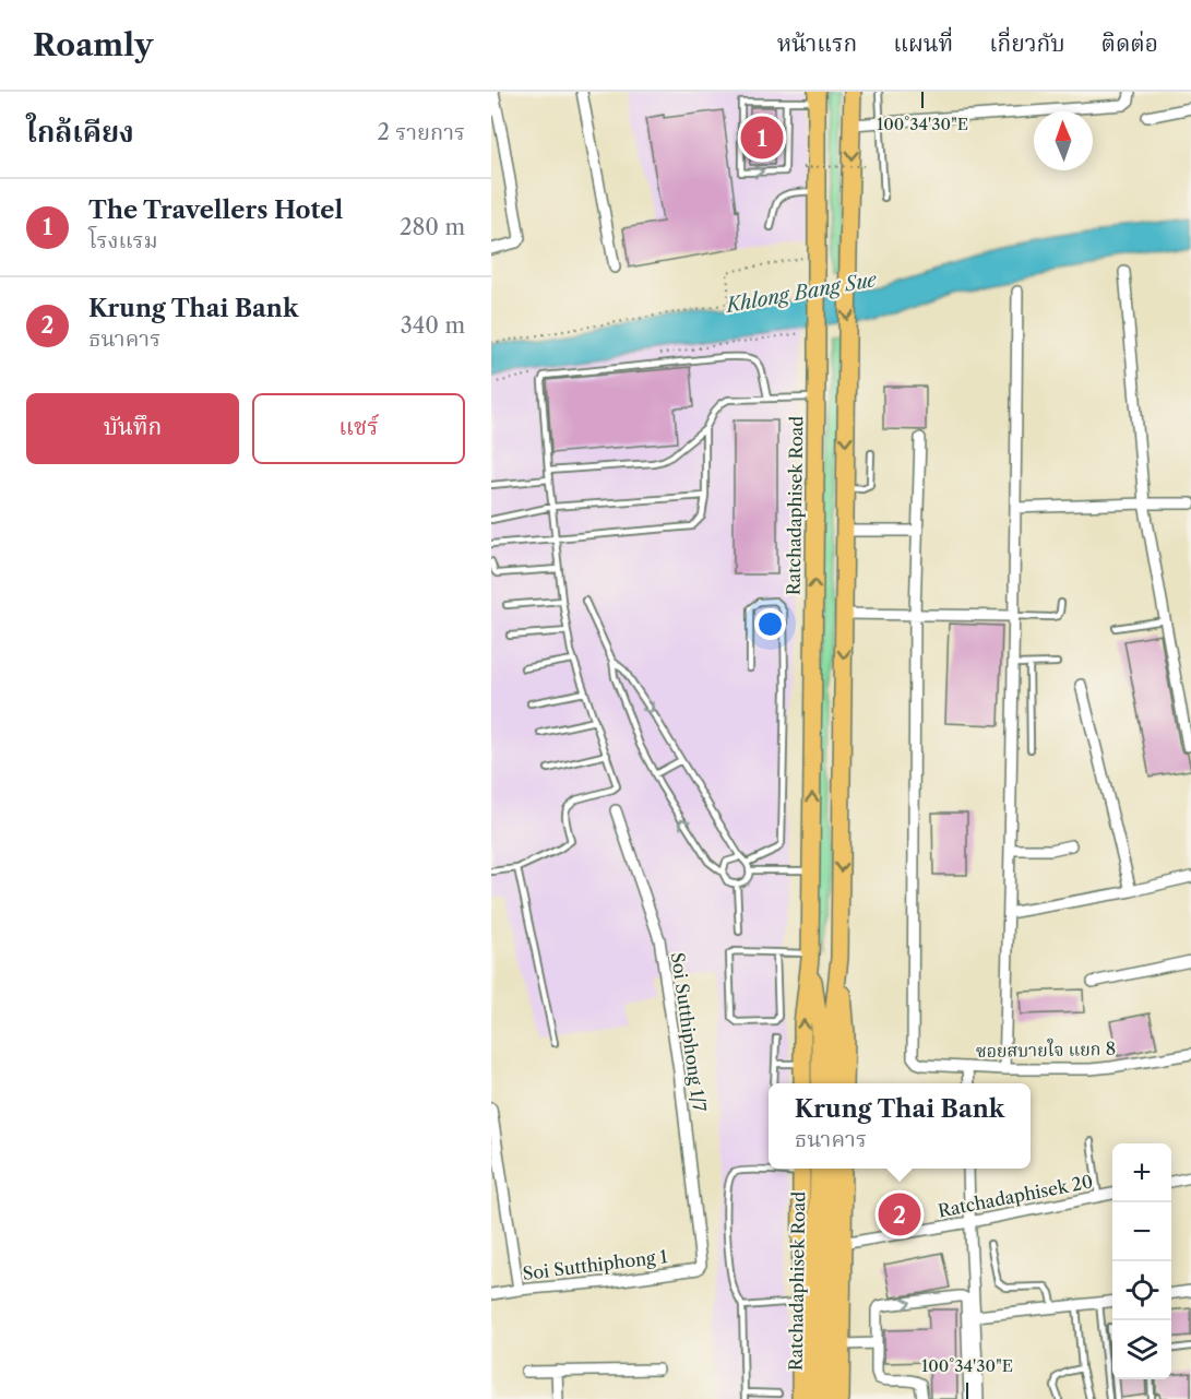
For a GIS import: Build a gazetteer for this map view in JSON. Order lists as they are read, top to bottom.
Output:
{
  "streets": {
    "main road": ["Ratchadaphisek Road"],
    "street": [
      "Soi Sutthiphong 1/7",
      "ซอยสบายใจ แยก 8",
      "Ratchadaphisek 20",
      "Soi Sutthiphong 1"
    ]
  },
  "crossings": [
    ["Soi Sutthiphong 1/7", "Soi Sutthiphong 1"]
  ],
  "water": ["Khlong Bang Sue"],
  "north": "top",
  "page": {
    "header": "Roamly",
    "nav": [
      "หน้าแรก",
      "แผนที่",
      "เกี่ยวกับ",
      "ติดต่อ"
    ],
    "heading": ["ใกล้เคียง", "2 รายการ"],
    "pins": ["1", "2"],
    "list": [
      {
        "mark": "1",
        "name": "The Travellers Hotel",
        "note": "โรงแรม",
        "value": "280 m"
      },
      {
        "mark": "2",
        "name": "Krung Thai Bank",
        "note": "ธนาคาร",
        "value": "340 m"
      }
    ],
    "buttons": ["บันทึก", "แชร์"],
    "popup": ["Krung Thai Bank", "ธนาคาร"],
    "map_buttons": ["+", "−"]
  },
  "coordinates": ["100°34'30\"E"]
}
